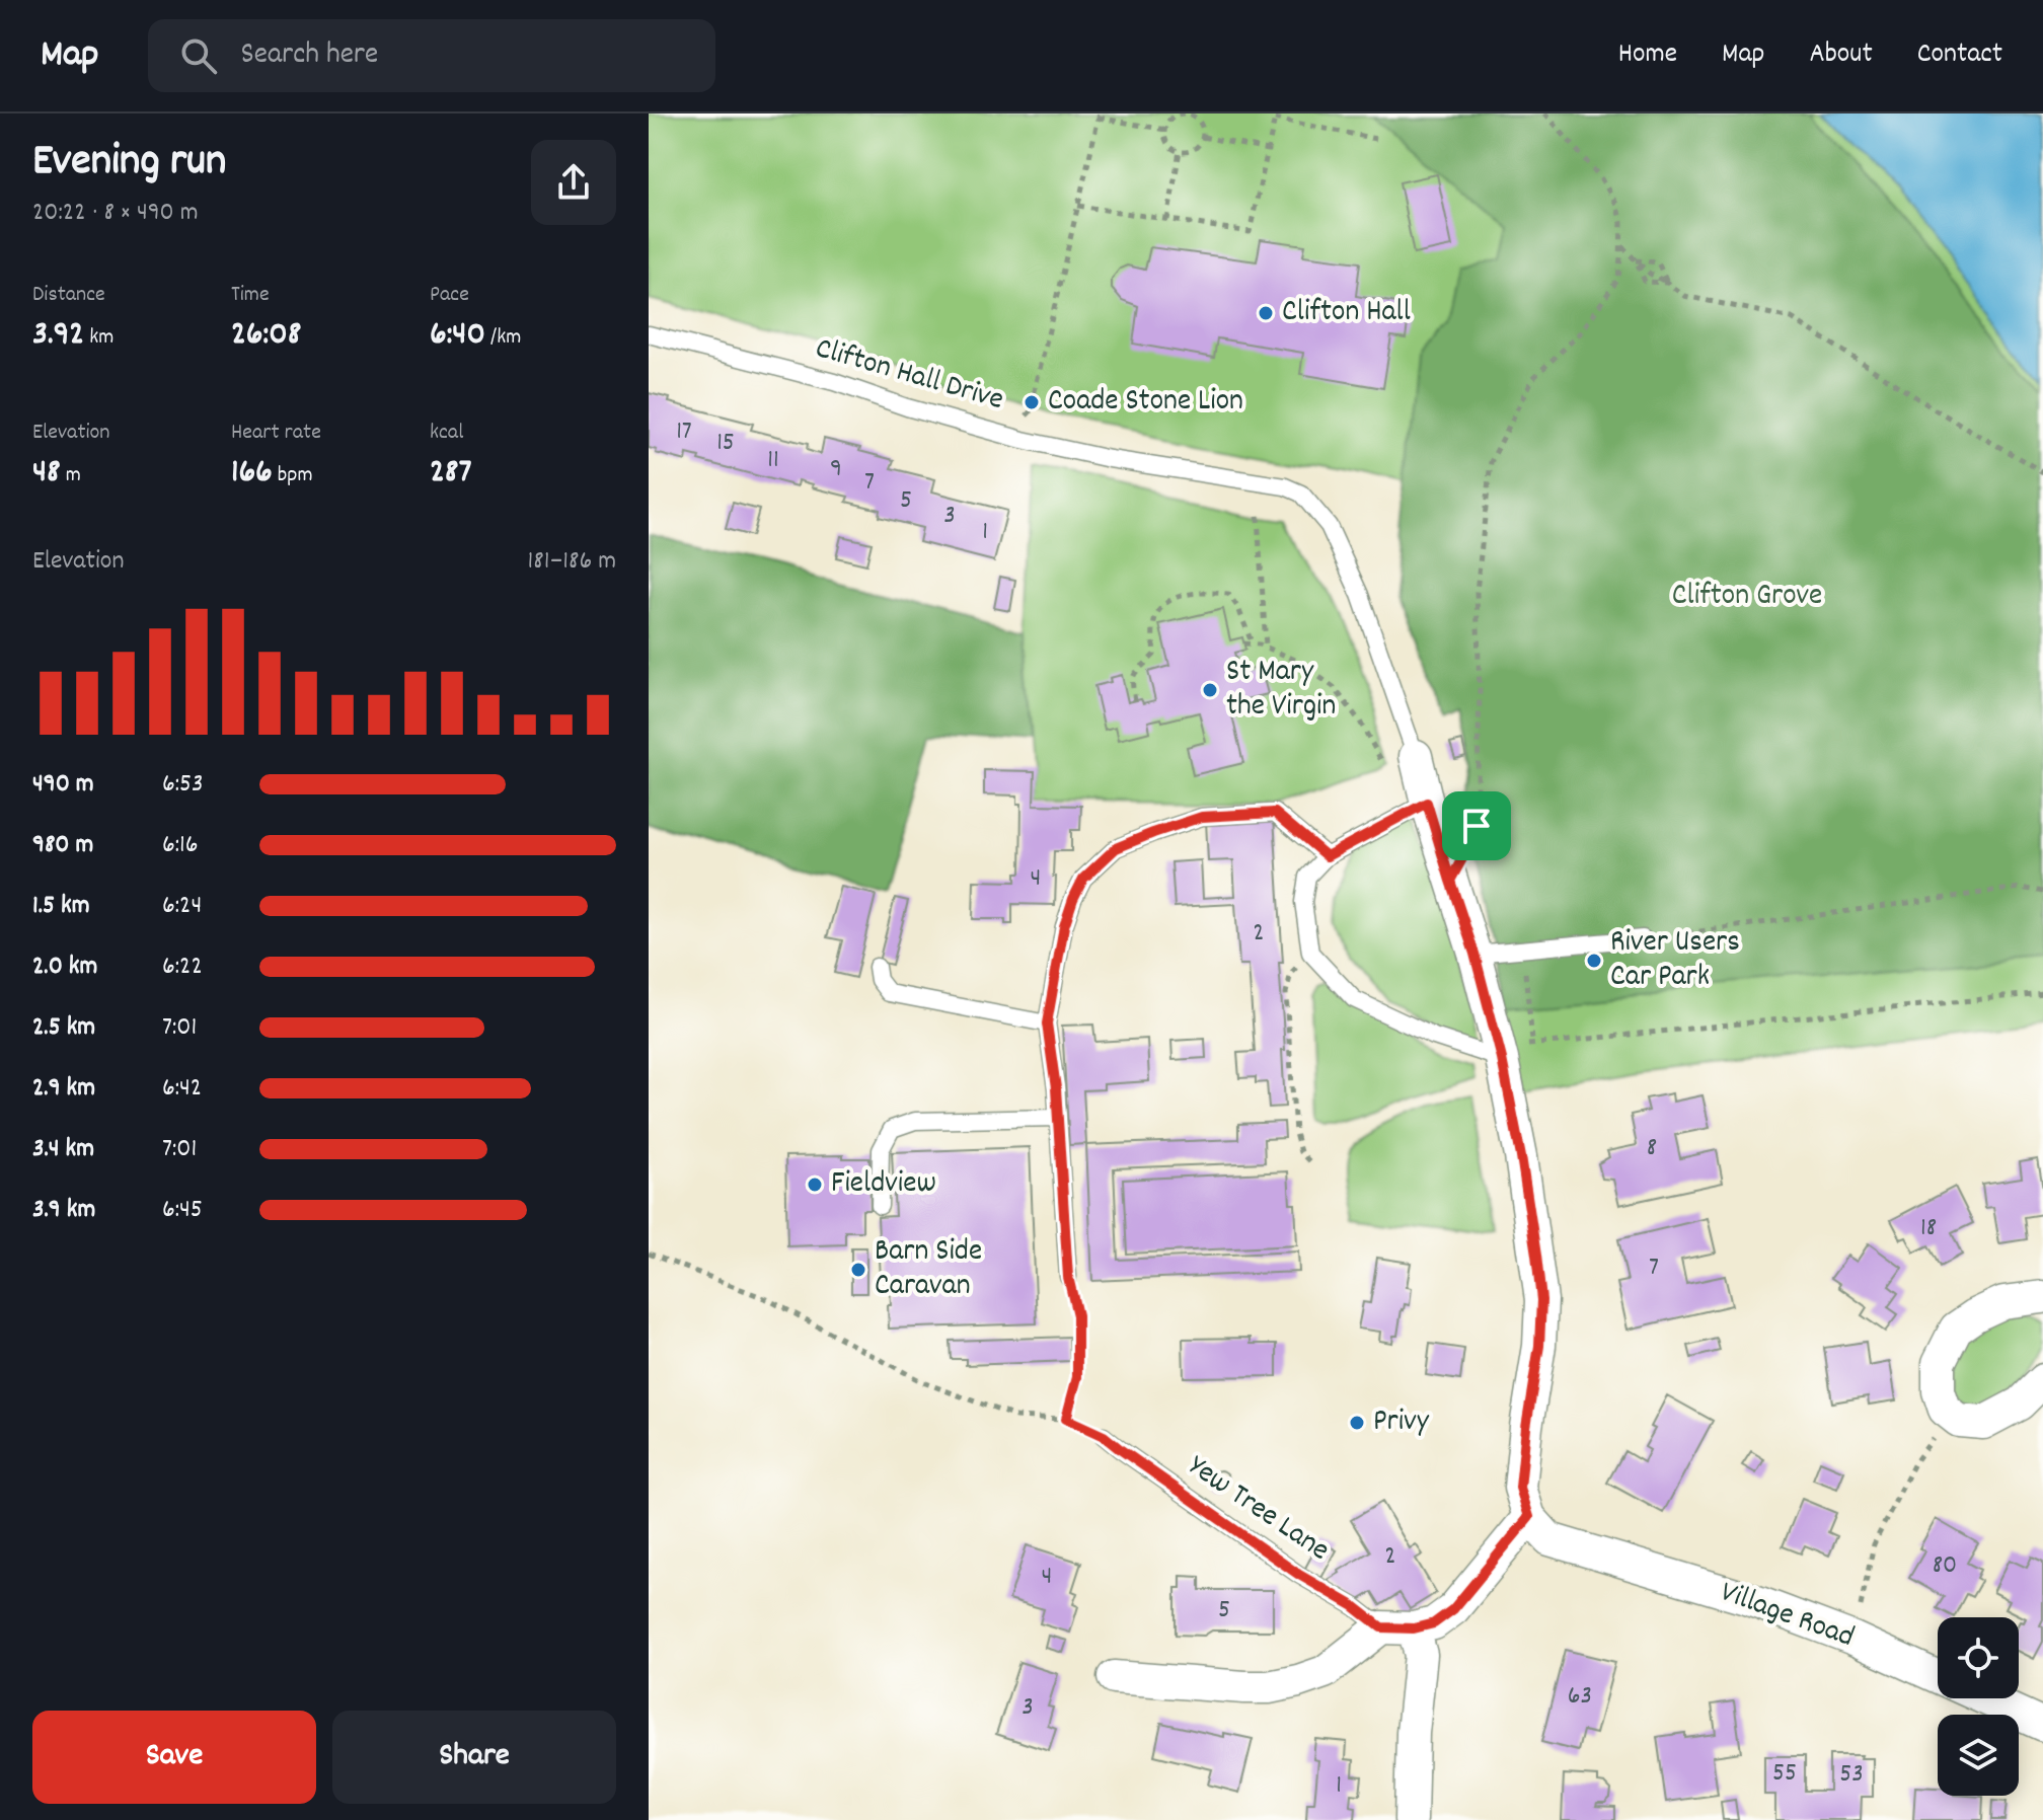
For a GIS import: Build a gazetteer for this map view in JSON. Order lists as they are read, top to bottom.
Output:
{
  "streets": {
    "street": ["Village Road"],
    "lane": ["Clifton Hall Drive", "Yew Tree Lane"]
  },
  "parks": ["Clifton Grove"],
  "places": [
    "Clifton Hall",
    "Coade Stone Lion",
    "St Mary the Virgin",
    "River Users Car Park",
    "Fieldview",
    "Barn Side Caravan",
    "Privy"
  ],
  "house_numbers": [
    "17",
    "15",
    "11",
    "9",
    "7",
    "5",
    "3",
    "1",
    "4",
    "2",
    "8",
    "18",
    "7",
    "2",
    "80",
    "4",
    "5",
    "63",
    "3",
    "55",
    "53",
    "1"
  ],
  "page": {
    "header": "Map",
    "search": "Search here",
    "nav": [
      "Home",
      "Map",
      "About",
      "Contact"
    ],
    "heading": ["Evening run", "20:22 · 8 × 490 m"],
    "stats": [
      ["Distance", "3.92 km"],
      ["Time", "26:08"],
      ["Pace", "6:40 /km"],
      ["Elevation", "48 m"],
      ["Heart rate", "166 bpm"],
      ["kcal", "287"]
    ],
    "chart": ["Elevation", "181–186 m"],
    "list": [
      {
        "name": "490 m",
        "note": "6:53"
      },
      {
        "name": "980 m",
        "note": "6:16"
      },
      {
        "name": "1.5 km",
        "note": "6:24"
      },
      {
        "name": "2.0 km",
        "note": "6:22"
      },
      {
        "name": "2.5 km",
        "note": "7:01"
      },
      {
        "name": "2.9 km",
        "note": "6:42"
      },
      {
        "name": "3.4 km",
        "note": "7:01"
      },
      {
        "name": "3.9 km",
        "note": "6:45"
      }
    ],
    "buttons": ["Save", "Share"]
  }
}
